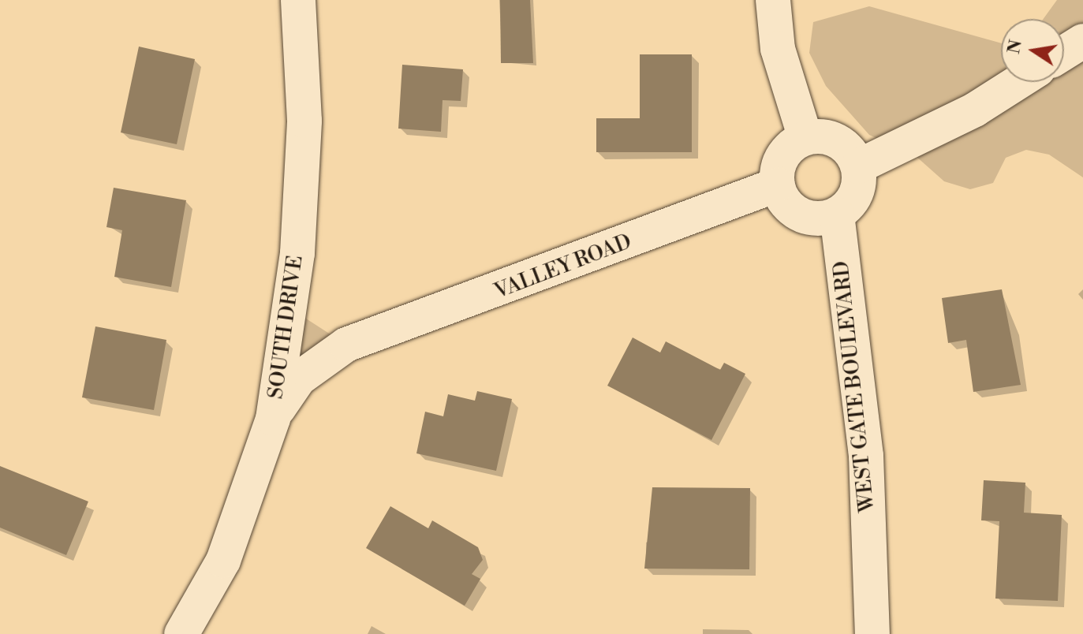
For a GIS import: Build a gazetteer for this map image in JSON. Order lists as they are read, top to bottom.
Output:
{
  "streets": {
    "street": ["VALLEY ROAD", "SOUTH DRIVE", "WEST GATE BOULEVARD"]
  },
  "crossings": [
    ["VALLEY ROAD", "SOUTH DRIVE"],
    ["VALLEY ROAD", "WEST GATE BOULEVARD"]
  ],
  "north": "left"
}
